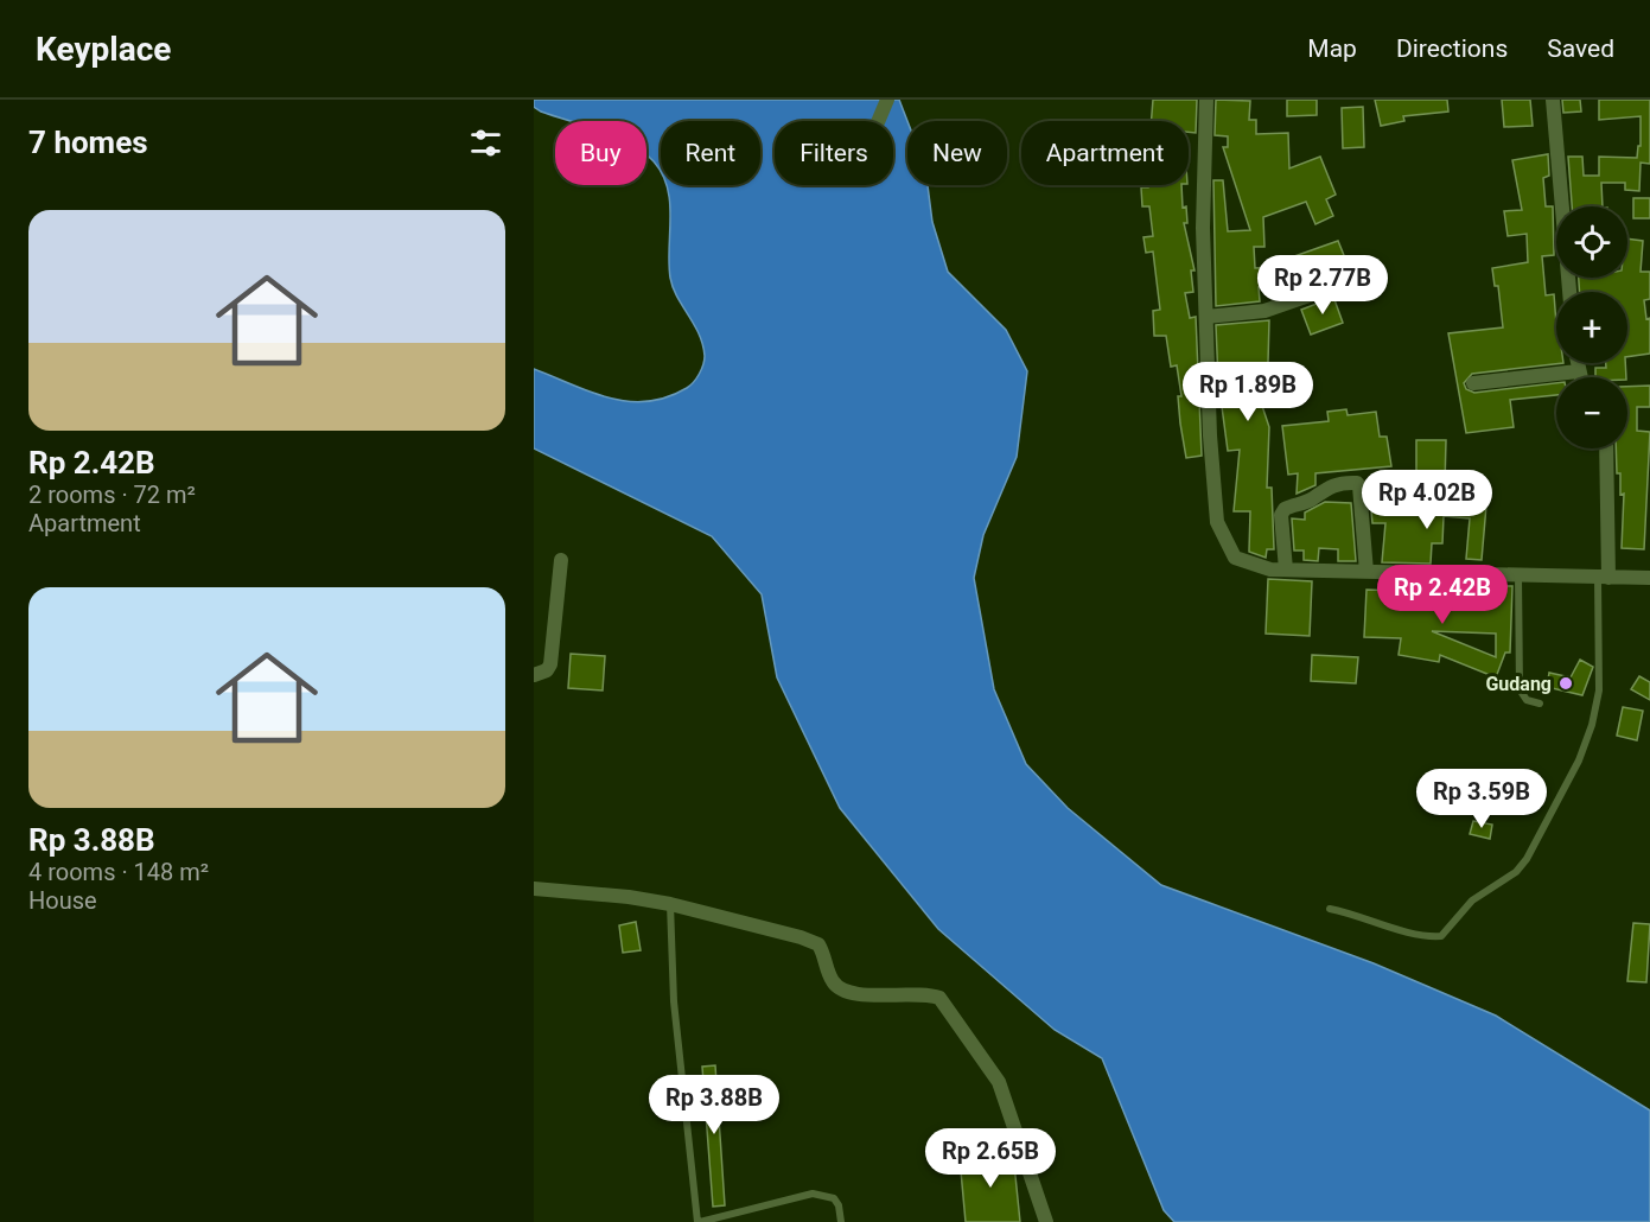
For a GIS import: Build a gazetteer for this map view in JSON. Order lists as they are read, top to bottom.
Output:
{
  "places": ["Gudang"],
  "page": {
    "header": "Keyplace",
    "nav": ["Map", "Directions", "Saved"],
    "heading": "7 homes",
    "chip": [
      "Buy",
      "Rent",
      "Filters",
      "New",
      "Apartment"
    ],
    "list": [
      {
        "name": "Rp 2.42B",
        "note": "2 rooms · 72 m² · Apartment"
      },
      {
        "name": "Rp 3.88B",
        "note": "4 rooms · 148 m² · House"
      }
    ],
    "map_buttons": ["+", "−"],
    "price": [
      "Rp 2.77B",
      "Rp 1.89B",
      "Rp 4.02B",
      "Rp 2.42B",
      "Rp 3.59B",
      "Rp 3.88B",
      "Rp 2.65B"
    ]
  }
}
